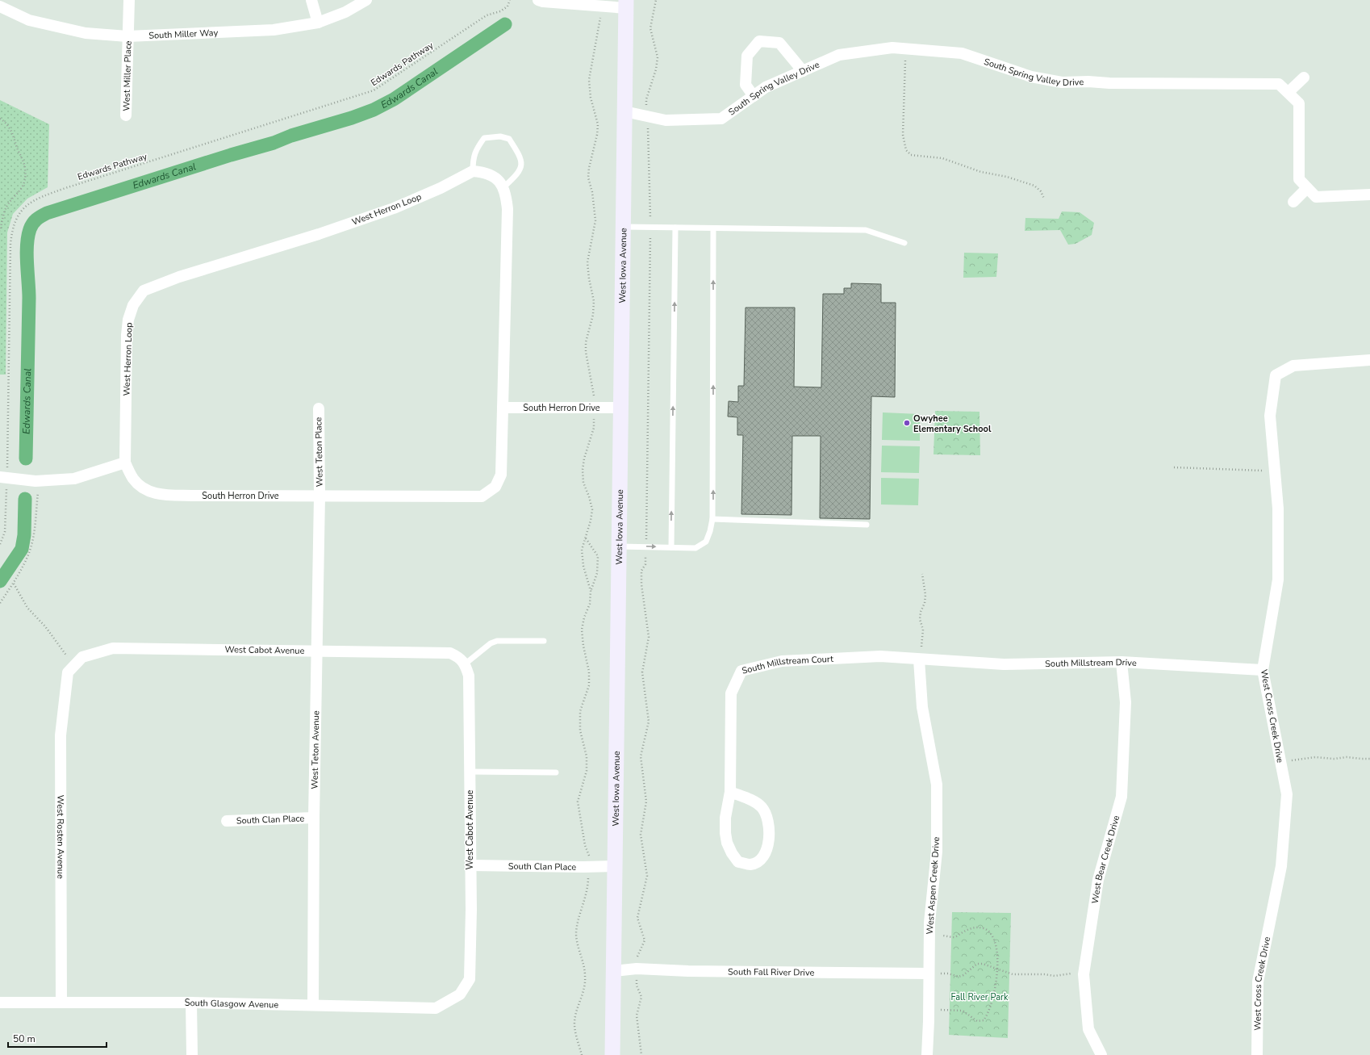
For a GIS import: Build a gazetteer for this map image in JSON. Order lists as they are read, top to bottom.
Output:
{
  "streets": {
    "street": [
      "South Miller Way",
      "South Spring Valley Drive",
      "West Miller Place",
      "West Herron Loop",
      "West Iowa Avenue",
      "South Herron Drive",
      "West Teton Place",
      "West Cabot Avenue",
      "South Millstream Drive",
      "South Millstream Court",
      "West Cross Creek Drive",
      "West Teton Avenue",
      "South Clan Place",
      "West Rosten Avenue",
      "West Bear Creek Drive",
      "West Aspen Creek Drive",
      "South Fall River Drive",
      "South Glasgow Avenue"
    ],
    "path": ["Edwards Pathway"]
  },
  "crossings": [
    ["South Miller Way", "West Miller Place"],
    ["South Spring Valley Drive", "West Iowa Avenue"],
    ["West Herron Loop", "South Herron Drive"],
    ["West Iowa Avenue", "South Herron Drive"],
    ["West Iowa Avenue", "South Clan Place"],
    ["West Iowa Avenue", "South Fall River Drive"],
    ["South Herron Drive", "West Teton Place"],
    ["South Herron Drive", "West Teton Avenue"],
    ["West Teton Place", "West Teton Avenue"],
    ["West Cabot Avenue", "West Teton Avenue"],
    ["West Cabot Avenue", "South Clan Place"],
    ["West Cabot Avenue", "West Rosten Avenue"],
    ["West Cabot Avenue", "South Glasgow Avenue"],
    ["South Millstream Drive", "South Millstream Court"],
    ["South Millstream Drive", "West Cross Creek Drive"],
    ["South Millstream Drive", "West Bear Creek Drive"],
    ["South Millstream Drive", "West Aspen Creek Drive"],
    ["South Millstream Court", "West Aspen Creek Drive"],
    ["West Teton Avenue", "South Clan Place"],
    ["West Teton Avenue", "South Glasgow Avenue"],
    ["West Rosten Avenue", "South Glasgow Avenue"],
    ["West Aspen Creek Drive", "South Fall River Drive"]
  ],
  "water": ["Edwards Canal"],
  "parks": ["Fall River Park"],
  "places": ["Owyhee Elementary School"],
  "scale_bar": "50 m"
}
